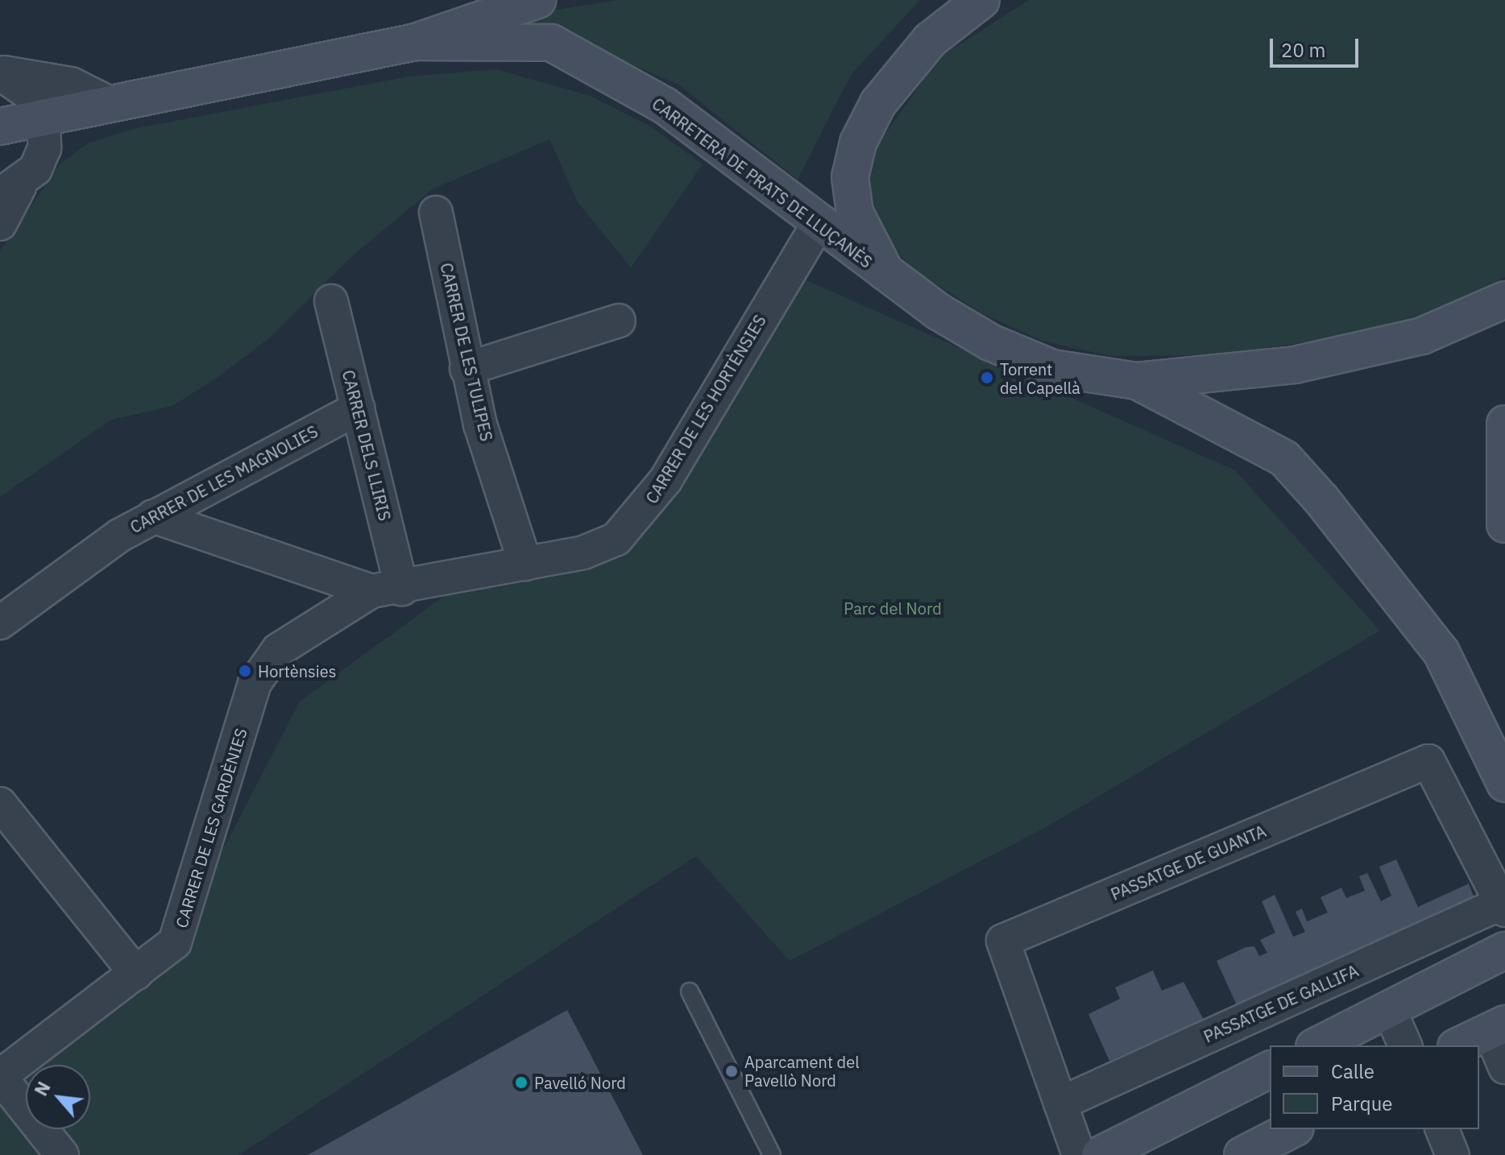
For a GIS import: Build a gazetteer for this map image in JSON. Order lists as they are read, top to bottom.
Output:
{
  "streets": {
    "street": [
      "CARRETERA DE PRATS DE LLUÇANÈS",
      "CARRER DE LES TULIPES",
      "CARRER DE LES HORTÈNSIES",
      "CARRER DELS LLIRIS",
      "CARRER DE LES MAGNOLIES",
      "CARRER DE LES GARDÈNIES",
      "PASSATGE DE GUANTA",
      "PASSATGE DE GALLIFA"
    ]
  },
  "crossings": [
    ["CARRETERA DE PRATS DE LLUÇANÈS", "CARRER DE LES HORTÈNSIES"],
    ["CARRER DE LES TULIPES", "CARRER DE LES HORTÈNSIES"],
    ["CARRER DE LES HORTÈNSIES", "CARRER DELS LLIRIS"],
    ["CARRER DE LES HORTÈNSIES", "CARRER DE LES GARDÈNIES"],
    ["CARRER DELS LLIRIS", "CARRER DE LES MAGNOLIES"],
    ["CARRER DELS LLIRIS", "CARRER DE LES GARDÈNIES"],
    ["PASSATGE DE GUANTA", "PASSATGE DE GALLIFA"]
  ],
  "parks": ["Parc del Nord"],
  "places": [
    "Torrent del Capellà",
    "Hortènsies",
    "Aparcament del Pavellò Nord",
    "Pavelló Nord"
  ],
  "legend": ["Calle", "Parque"],
  "scale_bar": "20 m",
  "north": "top left"
}
